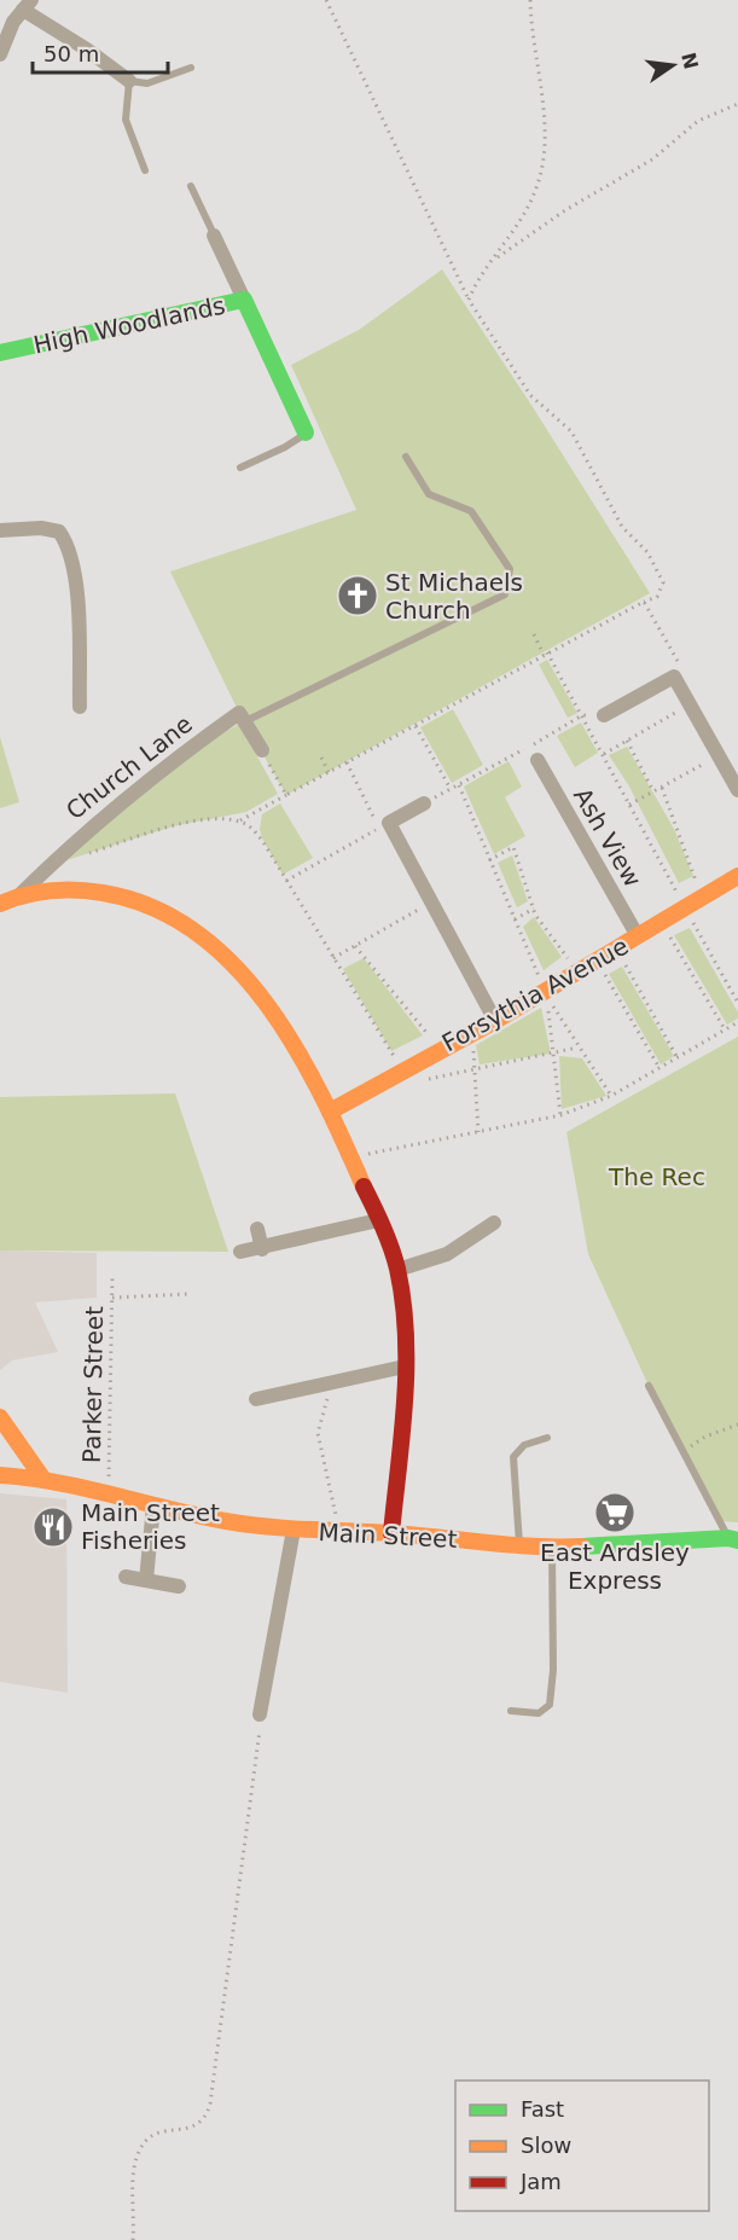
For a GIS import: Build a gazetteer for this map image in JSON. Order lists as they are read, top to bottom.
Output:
{
  "streets": {
    "street": [
      "High Woodlands",
      "Church Lane",
      "Ash View",
      "Forsythia Avenue",
      "Main Street"
    ],
    "path": ["Parker Street"]
  },
  "crossings": [
    ["Ash View", "Forsythia Avenue"],
    ["Parker Street", "Main Street"]
  ],
  "parks": ["The Rec"],
  "places": {
    "church": ["St Michaels Church"],
    "supermarket": ["East Ardsley Express"],
    "restaurant": ["Main Street Fisheries"]
  },
  "legend": ["Fast", "Slow", "Jam"],
  "scale_bar": "50 m",
  "north": "right"
}
